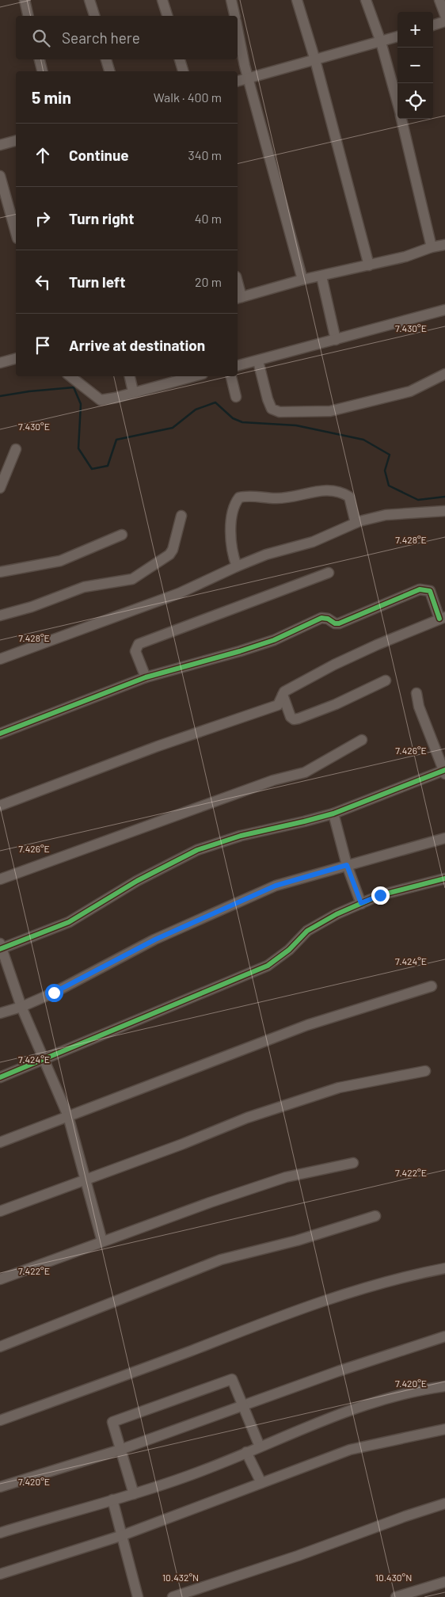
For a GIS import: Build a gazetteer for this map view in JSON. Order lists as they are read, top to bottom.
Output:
{
  "page": {
    "map_buttons": ["+", "−"],
    "search": "Search here",
    "heading": ["5 min", "Walk · 400 m"],
    "list": [
      ["Continue", "340 m"],
      ["Turn right", "40 m"],
      ["Turn left", "20 m"],
      "Arrive at destination"
    ]
  },
  "coordinates": [
    "7.430°E",
    "7.428°E",
    "7.426°E",
    "7.424°E",
    "7.422°E",
    "7.420°E",
    "10.432°N",
    "10.430°N"
  ]
}
